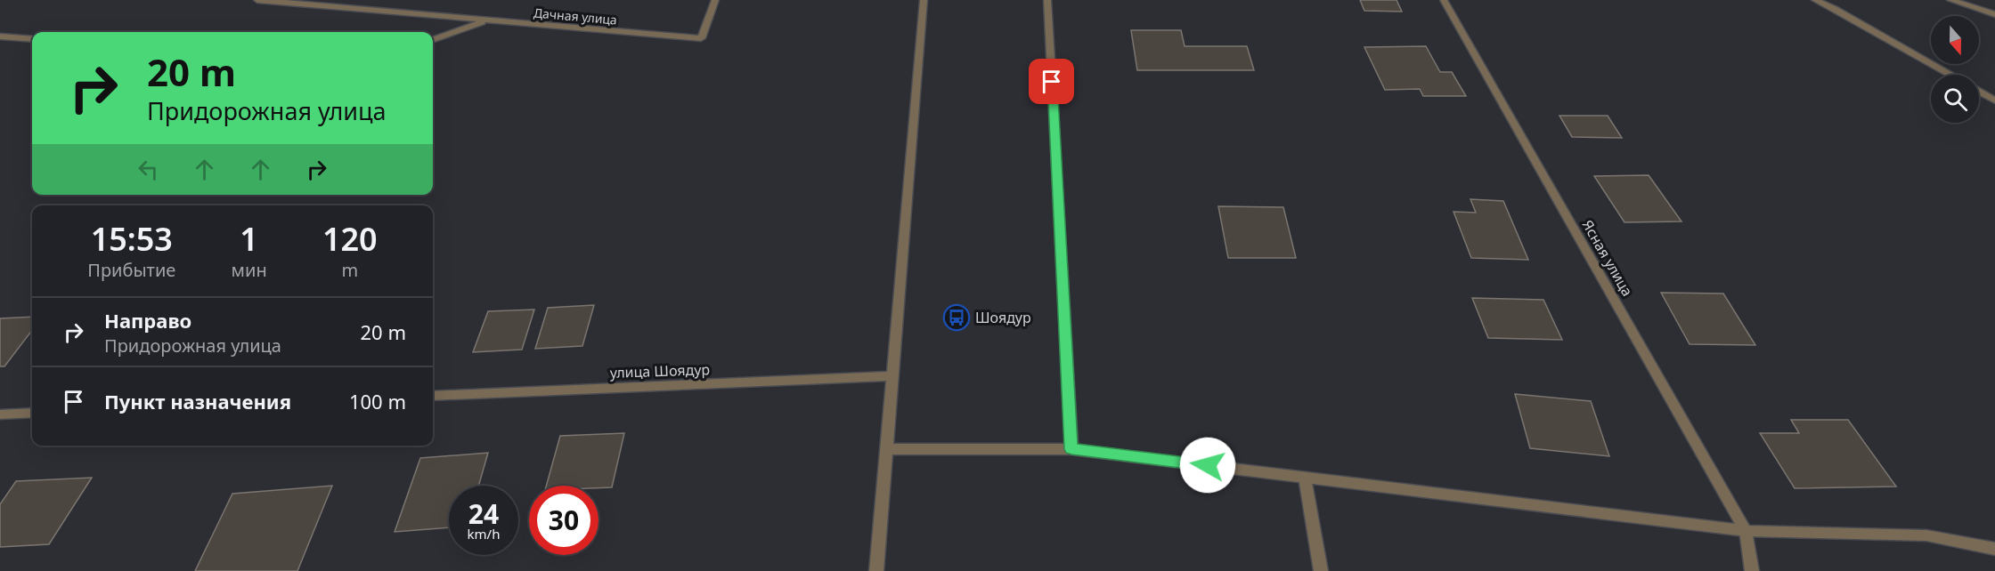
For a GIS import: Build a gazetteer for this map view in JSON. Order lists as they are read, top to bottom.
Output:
{
  "streets": {
    "street": ["Дачная улица", "Ясная улица", "улица Шоядур"]
  },
  "places": {
    "bus stop": ["Шоядур"]
  },
  "north": "bottom",
  "page": {
    "turn": ["20 m", "Придорожная улица"],
    "eta": [
      "15:53",
      "Прибытие",
      "1",
      "мин",
      "120",
      "m"
    ],
    "list": [
      {
        "name": "Направо",
        "note": "Придорожная улица",
        "value": "20 m"
      },
      {
        "name": "Пункт назначения",
        "value": "100 m"
      }
    ],
    "speed": "24 km/h",
    "limit": "30"
  }
}
